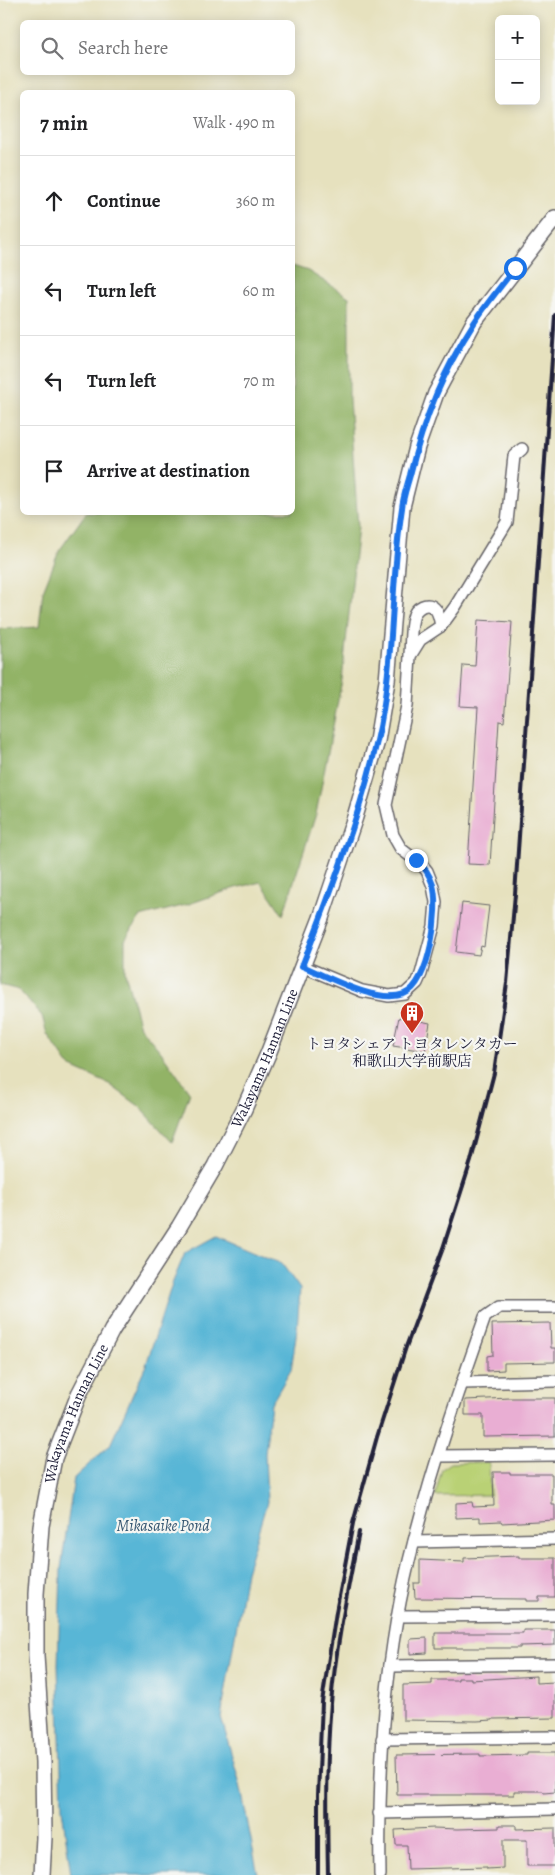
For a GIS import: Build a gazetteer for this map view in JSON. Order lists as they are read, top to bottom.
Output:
{
  "streets": {
    "main road": ["Wakayama Hannan Line"]
  },
  "water": ["Mikasaike Pond"],
  "places": {
    "building": ["トヨタシェア トヨタレンタカー 和歌山大学前駅店"]
  },
  "page": {
    "map_buttons": ["+", "−"],
    "search": "Search here",
    "heading": ["7 min", "Walk · 490 m"],
    "list": [
      ["Continue", "360 m"],
      ["Turn left", "60 m"],
      ["Turn left", "70 m"],
      "Arrive at destination"
    ]
  }
}
